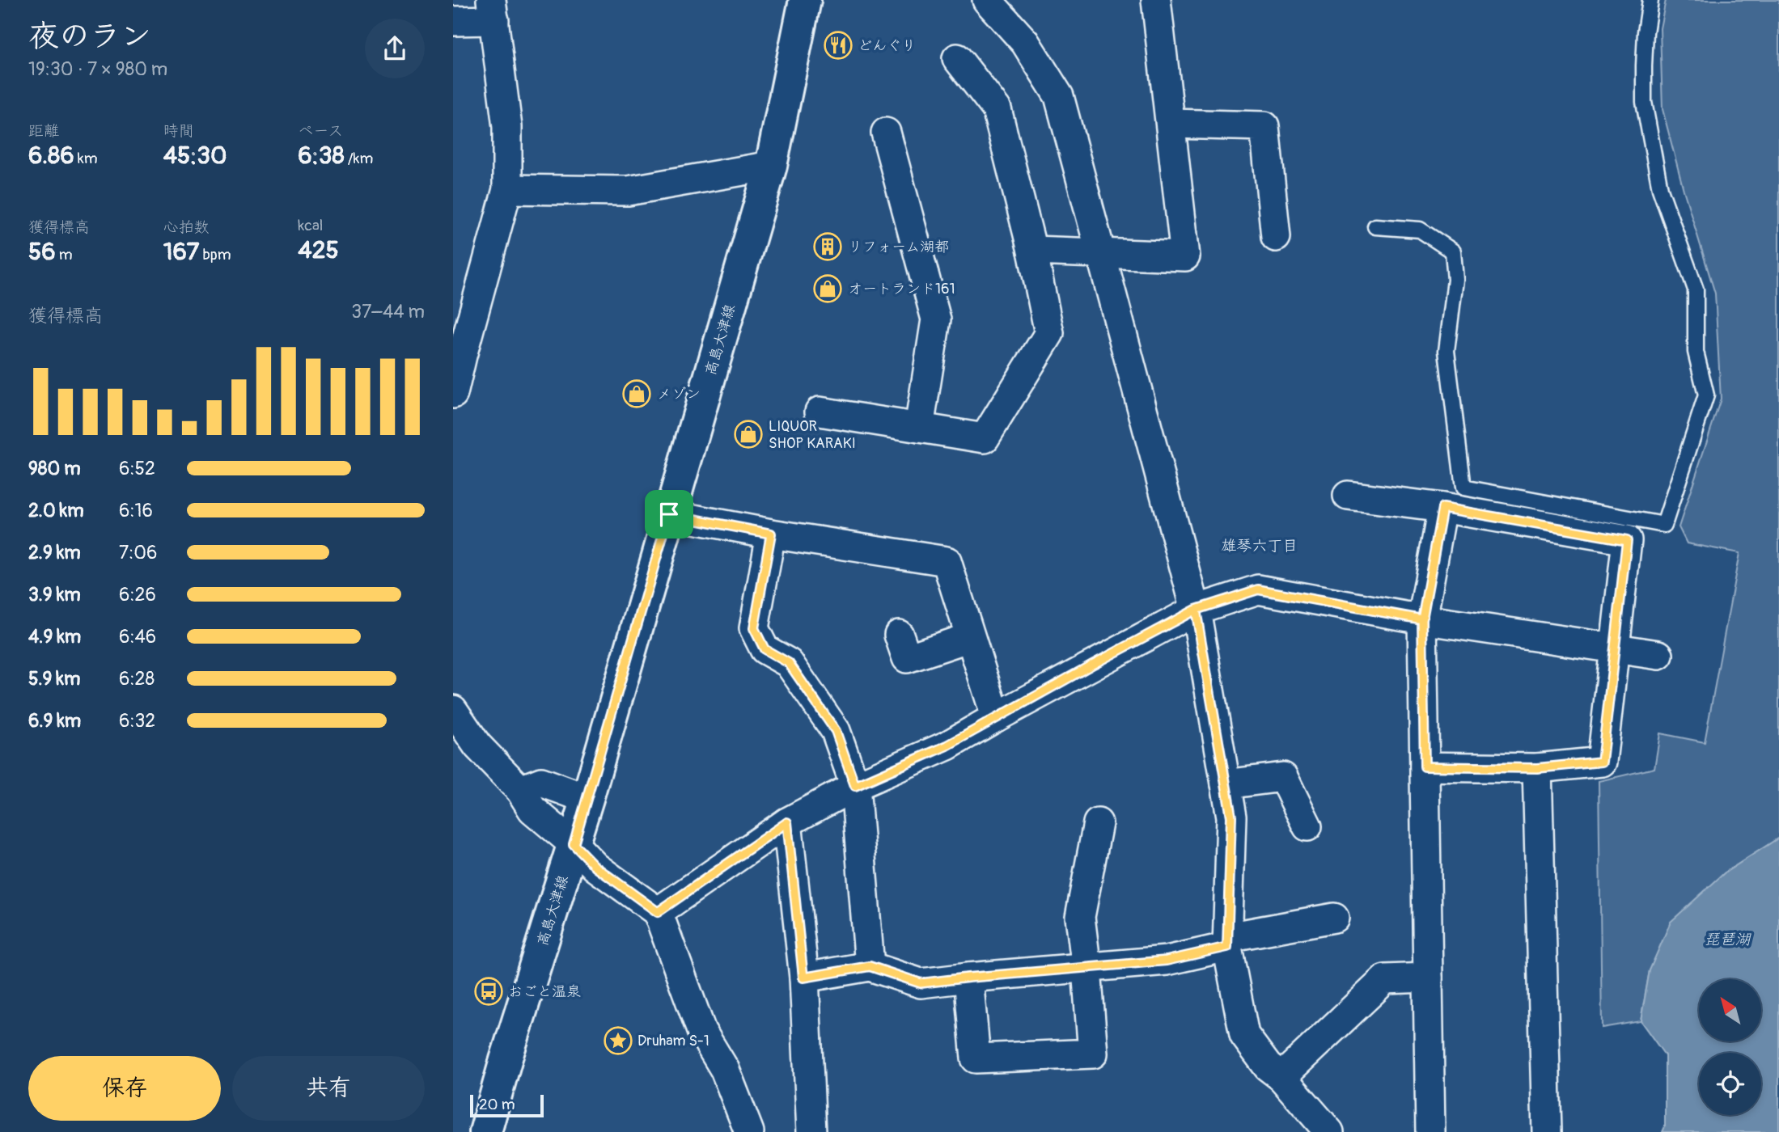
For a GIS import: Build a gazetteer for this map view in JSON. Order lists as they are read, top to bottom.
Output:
{
  "streets": {
    "main road": ["高島大津線"]
  },
  "districts": ["雄琴六丁目"],
  "water": ["琵琶湖"],
  "places": {
    "restaurant": ["どんぐり"],
    "building": ["リフォーム湖都"],
    "shop": ["オートランド161", "メゾン", "LIQUOR SHOP KARAKI"],
    "bus stop": ["おごと温泉"],
    "place": ["Druham S-1"]
  },
  "scale_bar": "20 m",
  "north": "top left",
  "page": {
    "heading": ["夜のラン", "19:30 · 7 × 980 m"],
    "stats": [
      ["距離", "6.86 km"],
      ["時間", "45:30"],
      ["ペース", "6:38 /km"],
      ["獲得標高", "56 m"],
      ["心拍数", "167 bpm"],
      ["kcal", "425"]
    ],
    "chart": ["獲得標高", "37–44 m"],
    "list": [
      {
        "name": "980 m",
        "note": "6:52"
      },
      {
        "name": "2.0 km",
        "note": "6:16"
      },
      {
        "name": "2.9 km",
        "note": "7:06"
      },
      {
        "name": "3.9 km",
        "note": "6:26"
      },
      {
        "name": "4.9 km",
        "note": "6:46"
      },
      {
        "name": "5.9 km",
        "note": "6:28"
      },
      {
        "name": "6.9 km",
        "note": "6:32"
      }
    ],
    "buttons": ["保存", "共有"],
    "scale": "20 m"
  }
}
